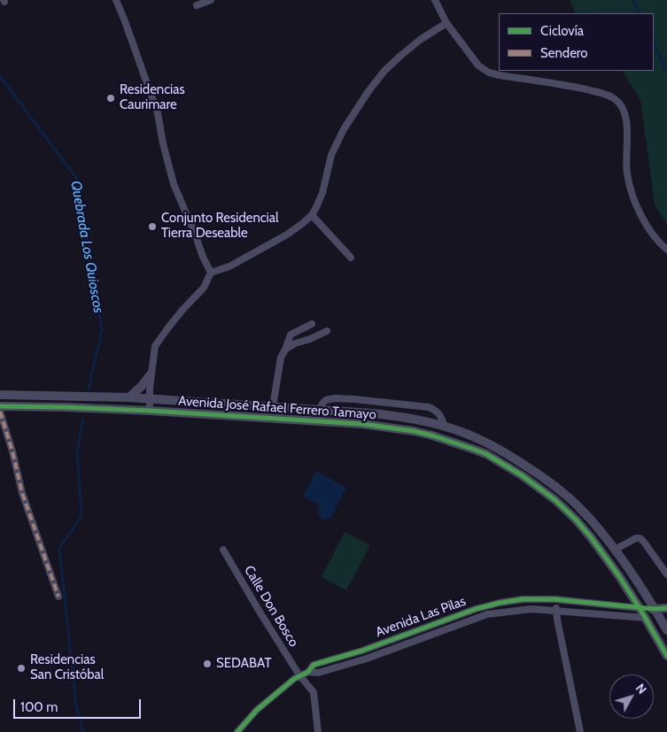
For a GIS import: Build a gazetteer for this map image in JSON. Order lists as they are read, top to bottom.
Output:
{
  "streets": {
    "street": ["Avenida José Rafael Ferrero Tamayo", "Calle Don Bosco", "Avenida Las Pilas"]
  },
  "crossings": [
    ["Avenida José Rafael Ferrero Tamayo", "Avenida Las Pilas"],
    ["Calle Don Bosco", "Avenida Las Pilas"]
  ],
  "water": ["Quebrada Los Quioscos"],
  "places": [
    "Residencias Caurimare",
    "Conjunto Residencial Tierra Deseable",
    "SEDABAT",
    "Residencias San Cristóbal"
  ],
  "legend": ["Ciclovía", "Sendero"],
  "scale_bar": "100 m",
  "north": "top right"
}
